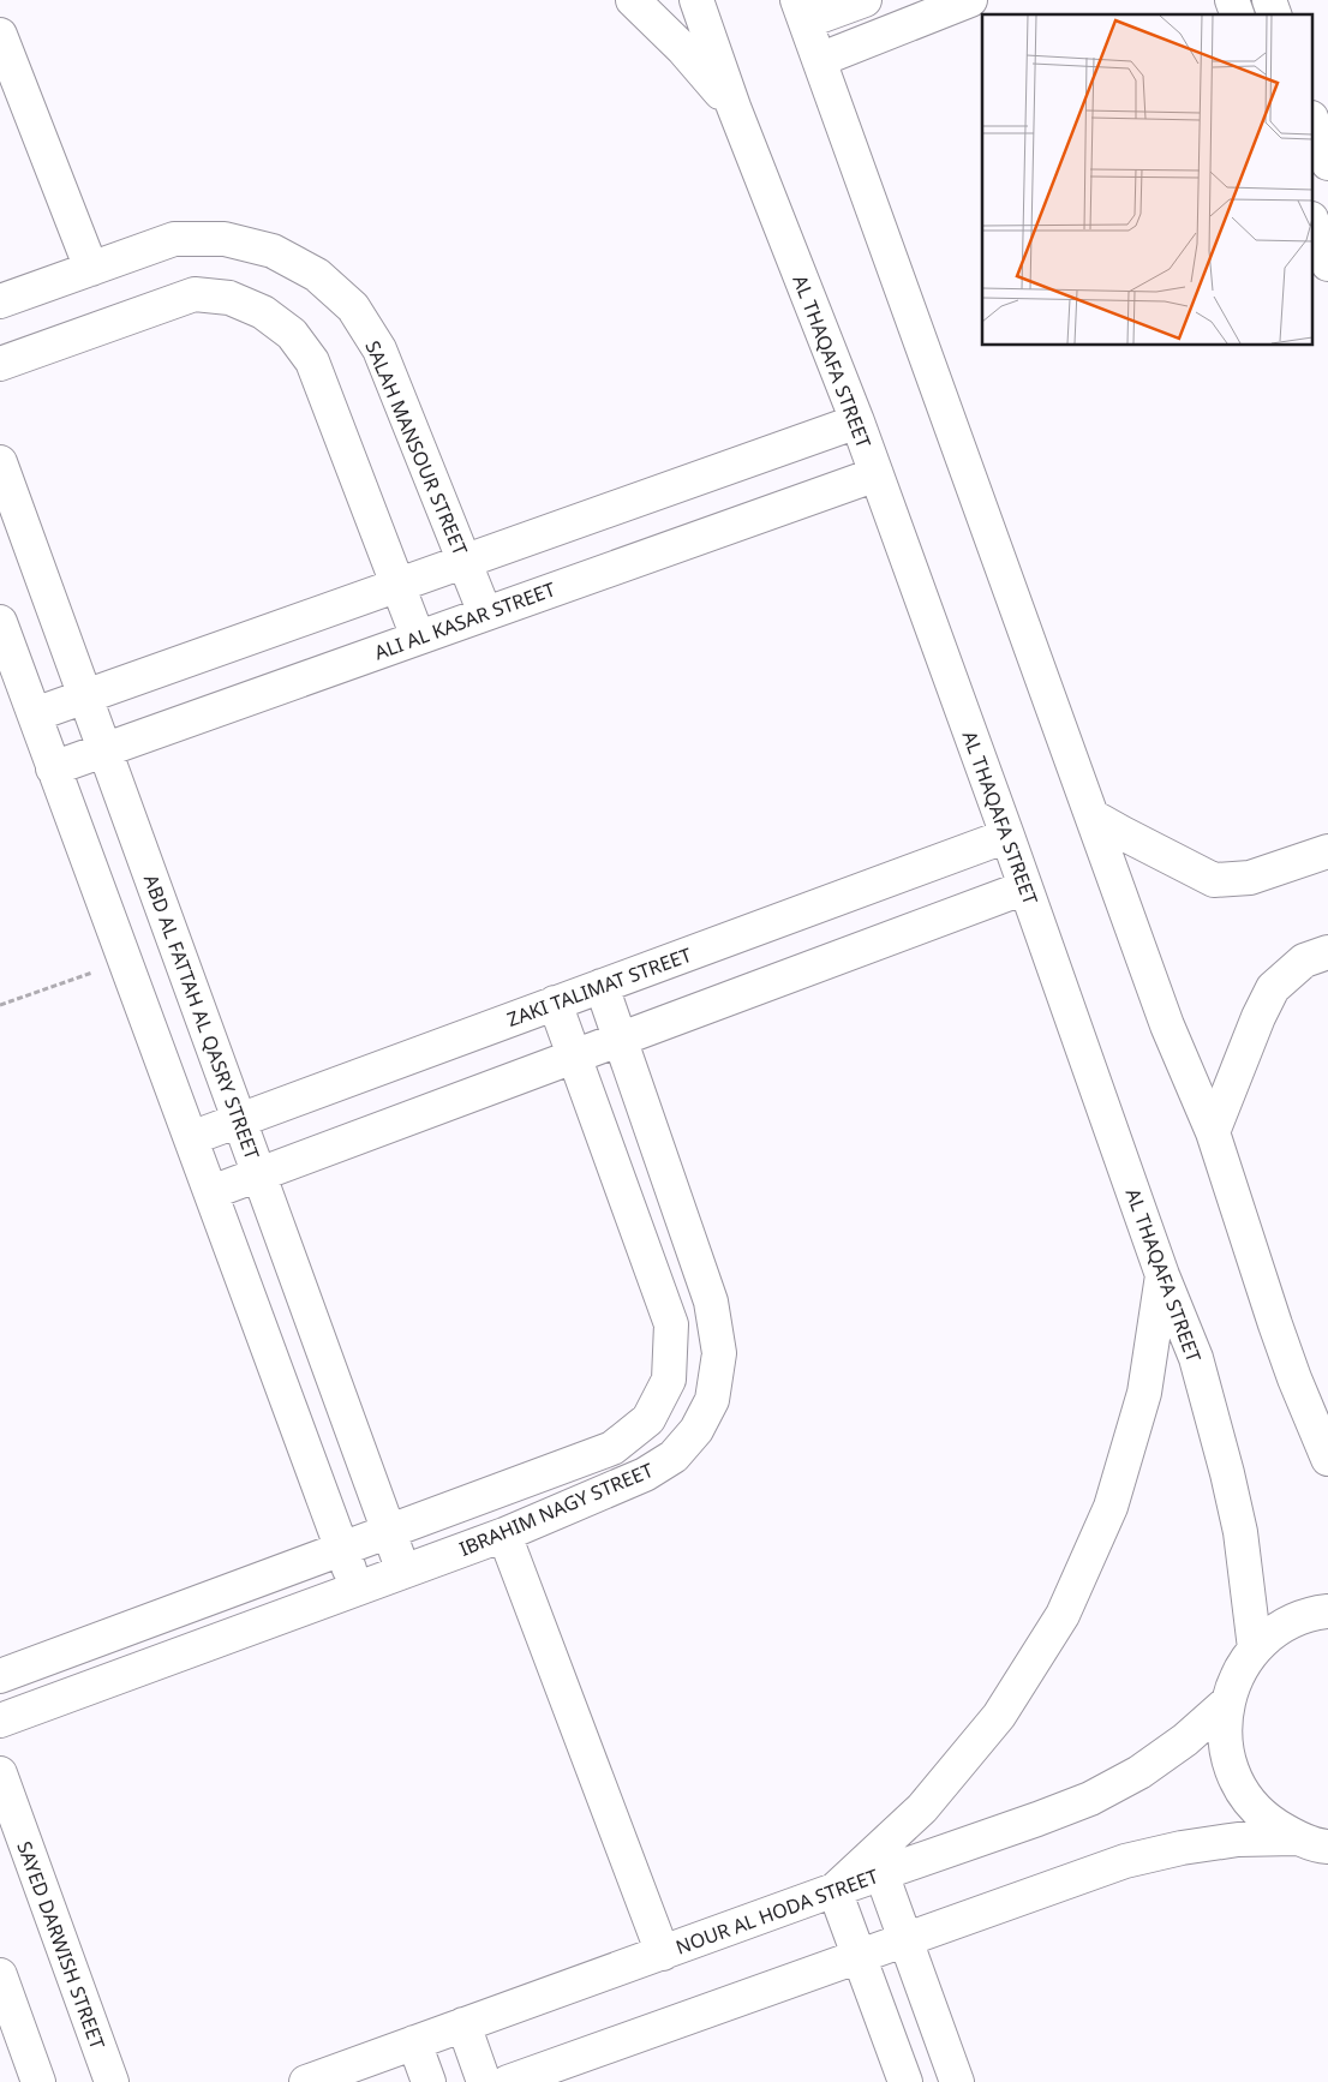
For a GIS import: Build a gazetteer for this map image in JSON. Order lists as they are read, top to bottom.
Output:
{
  "streets": {
    "street": [
      "AL THAQAFA STREET",
      "SALAH MANSOUR STREET",
      "ALI AL KASAR STREET",
      "ZAKI TALIMAT STREET",
      "ABD AL FATTAH AL QASRY STREET",
      "IBRAHIM NAGY STREET",
      "NOUR AL HODA STREET",
      "SAYED DARWISH STREET"
    ]
  },
  "crossings": [
    ["AL THAQAFA STREET", "ALI AL KASAR STREET"],
    ["AL THAQAFA STREET", "ZAKI TALIMAT STREET"],
    ["SALAH MANSOUR STREET", "ALI AL KASAR STREET"],
    ["ALI AL KASAR STREET", "ABD AL FATTAH AL QASRY STREET"],
    ["ZAKI TALIMAT STREET", "ABD AL FATTAH AL QASRY STREET"],
    ["ZAKI TALIMAT STREET", "IBRAHIM NAGY STREET"],
    ["ABD AL FATTAH AL QASRY STREET", "IBRAHIM NAGY STREET"]
  ]
}
